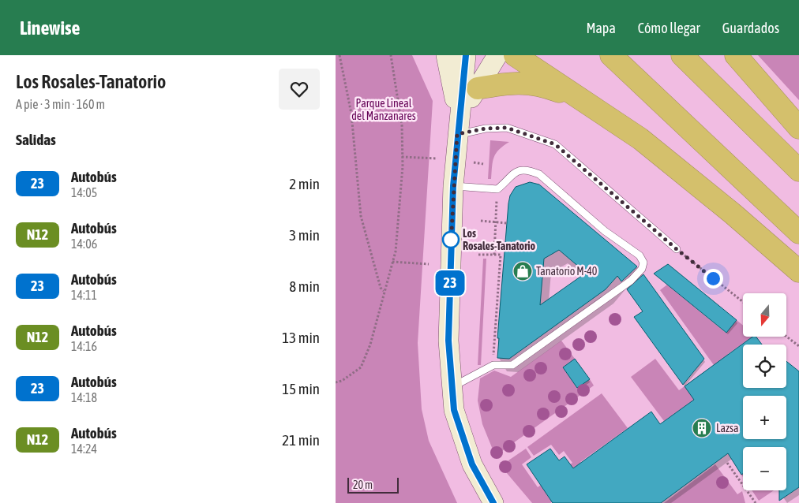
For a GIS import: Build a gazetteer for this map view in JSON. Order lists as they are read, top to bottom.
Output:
{
  "parks": ["Parque Lineal del Manzanares"],
  "places": {
    "other": ["Los Rosales-Tanatorio"],
    "shop": ["Tanatorio M-40"],
    "building": ["Lazsa"]
  },
  "lines": ["bus line 23"],
  "scale_bar": "20 m",
  "north": "bottom",
  "page": {
    "header": "Linewise",
    "nav": ["Mapa", "Cómo llegar", "Guardados"],
    "heading": [
      ["Los Rosales-Tanatorio", "A pie · 3 min · 160 m"],
      "Salidas"
    ],
    "on_map": "23",
    "list": [
      {
        "mark": "23",
        "name": "Autobús",
        "note": "14:05",
        "value": "2 min"
      },
      {
        "mark": "N12",
        "name": "Autobús",
        "note": "14:06",
        "value": "3 min"
      },
      {
        "mark": "23",
        "name": "Autobús",
        "note": "14:11",
        "value": "8 min"
      },
      {
        "mark": "N12",
        "name": "Autobús",
        "note": "14:16",
        "value": "13 min"
      },
      {
        "mark": "23",
        "name": "Autobús",
        "note": "14:18",
        "value": "15 min"
      },
      {
        "mark": "N12",
        "name": "Autobús",
        "note": "14:24",
        "value": "21 min"
      }
    ],
    "map_buttons": ["+", "−"],
    "scale": "20 m"
  }
}
